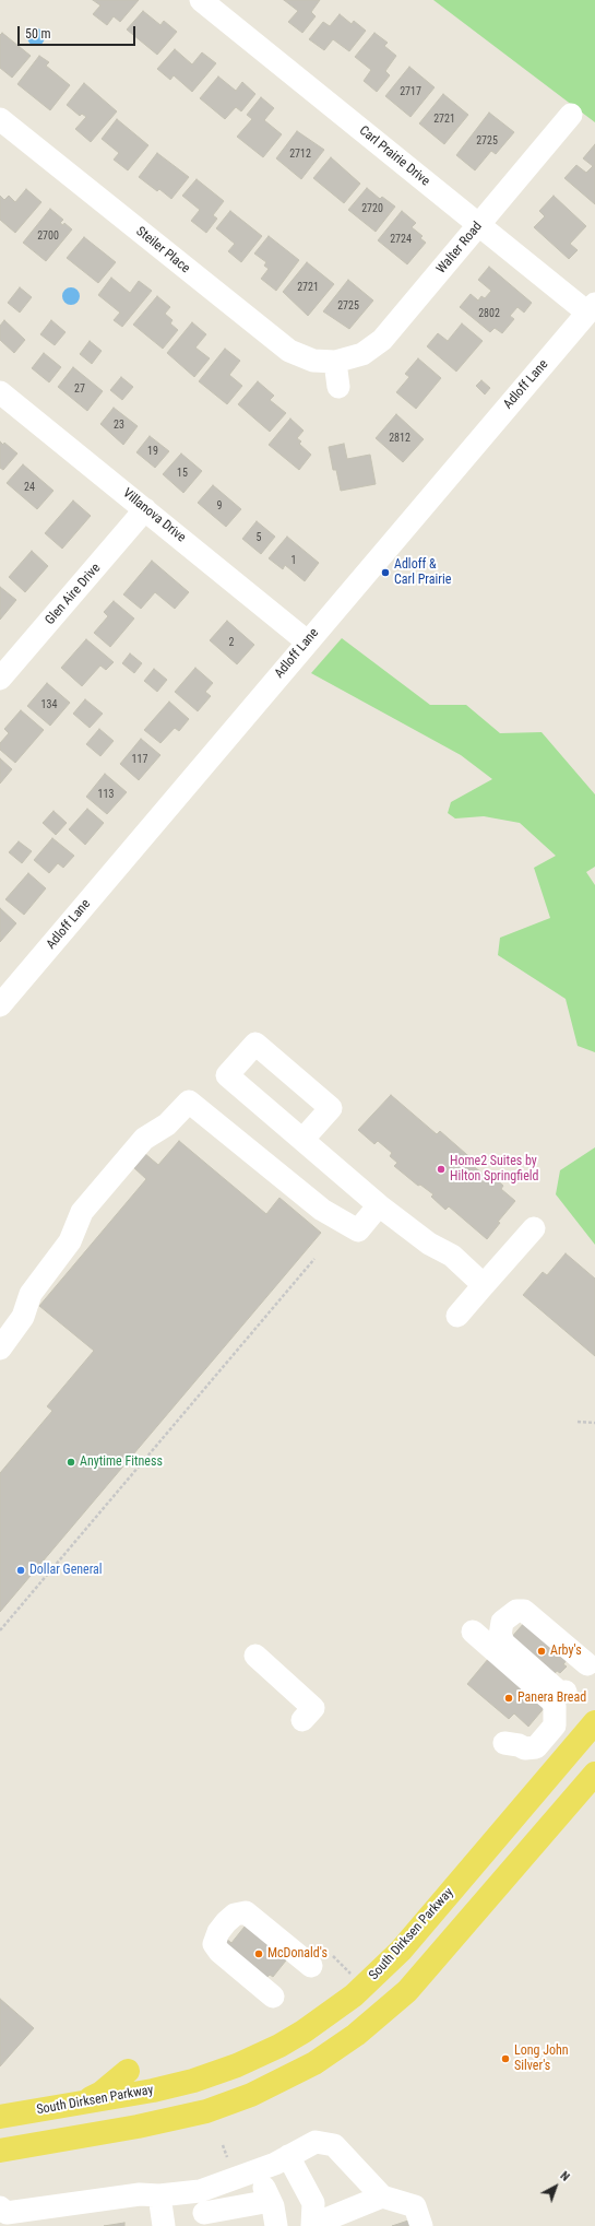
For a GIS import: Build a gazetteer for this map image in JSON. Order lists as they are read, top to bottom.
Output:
{
  "streets": {
    "main road": ["South Dirksen Parkway"],
    "street": [
      "Carl Prairie Drive",
      "Walter Road",
      "Steiler Place",
      "Adloff Lane",
      "Villanova Drive",
      "Glen Aire Drive"
    ]
  },
  "crossings": [
    ["Carl Prairie Drive", "Walter Road"],
    ["Carl Prairie Drive", "Adloff Lane"],
    ["Walter Road", "Steiler Place"],
    ["Adloff Lane", "Villanova Drive"],
    ["Villanova Drive", "Glen Aire Drive"]
  ],
  "places": [
    "Adloff & Carl Prairie",
    "Home2 Suites by Hilton Springfield",
    "Anytime Fitness",
    "Dollar General",
    "Arby's",
    "Panera Bread",
    "McDonald's",
    "Long John Silver's"
  ],
  "house_numbers": [
    "2717",
    "2721",
    "2725",
    "2712",
    "2720",
    "2700",
    "2724",
    "2721",
    "2725",
    "2802",
    "27",
    "23",
    "2812",
    "19",
    "15",
    "24",
    "9",
    "5",
    "1",
    "2",
    "134",
    "117",
    "113"
  ],
  "scale_bar": "50 m",
  "north": "top right"
}
